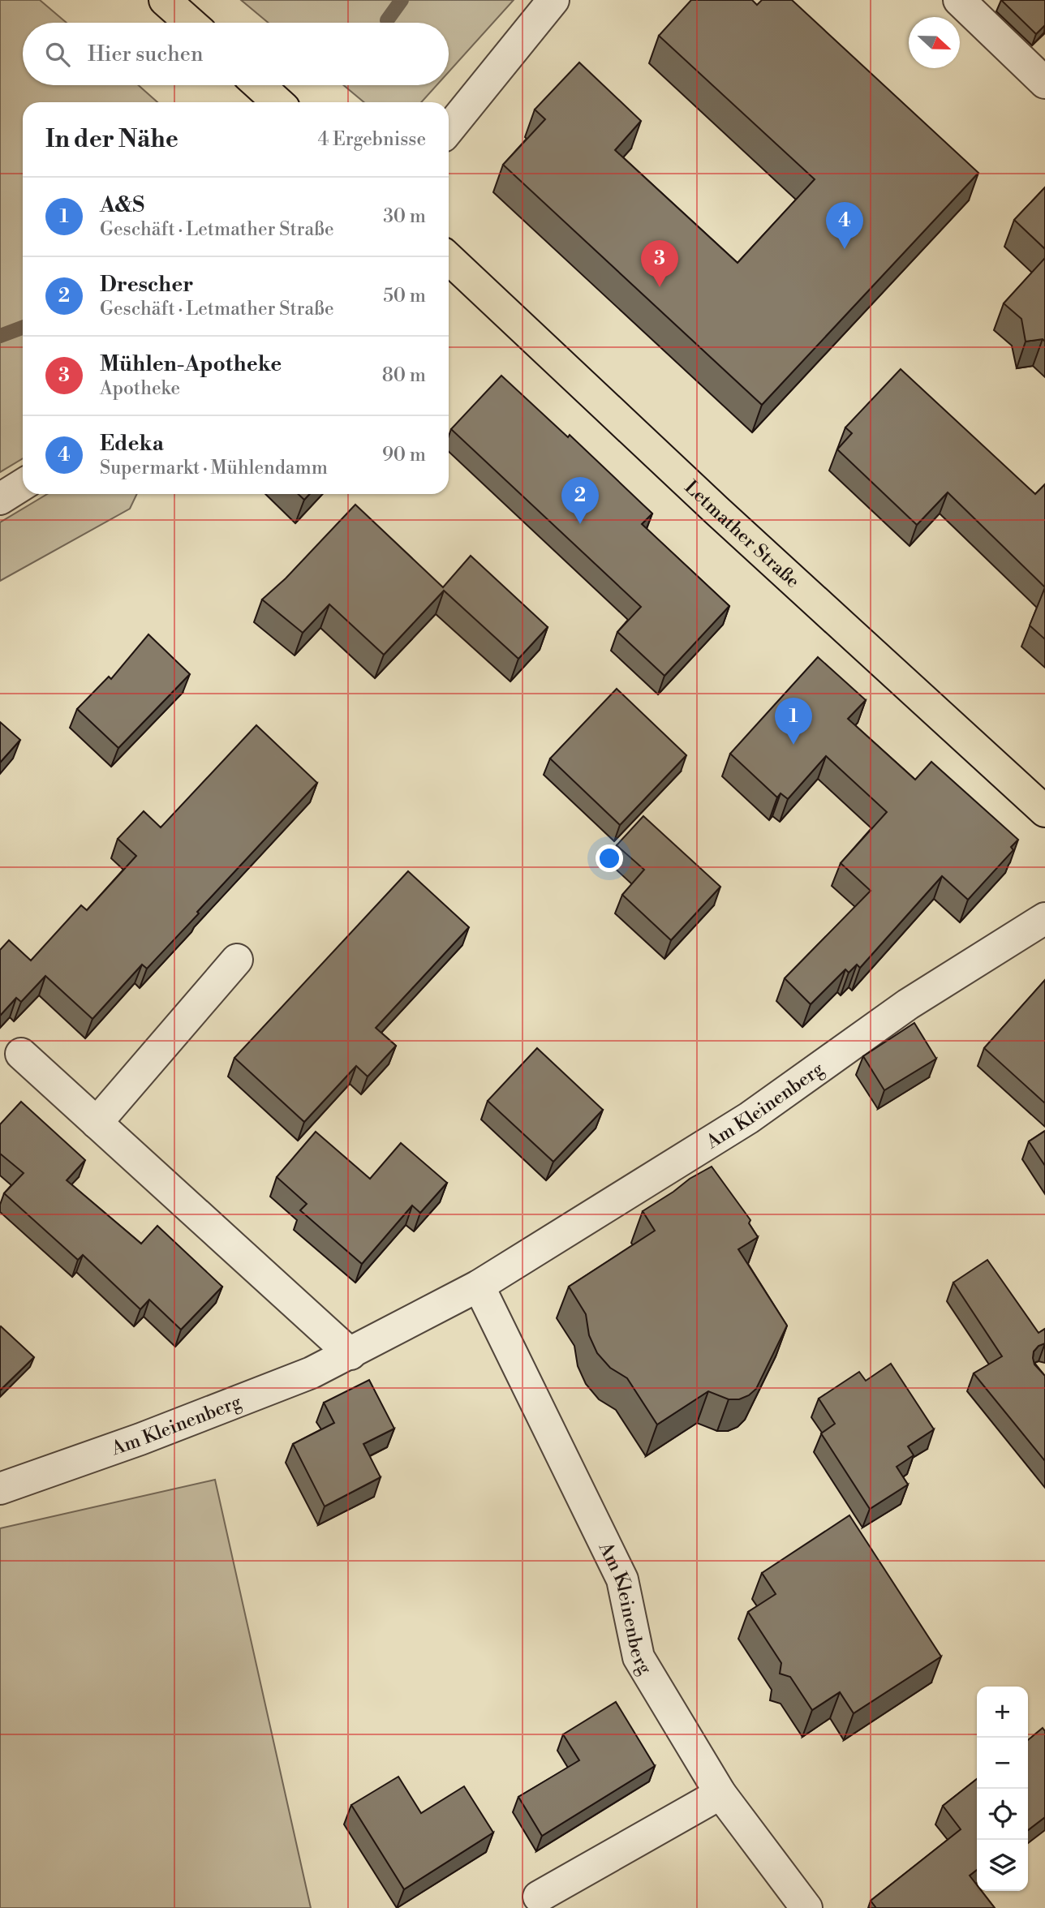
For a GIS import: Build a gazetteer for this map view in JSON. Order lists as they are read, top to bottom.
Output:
{
  "streets": {
    "main road": ["Letmather Straße"],
    "street": ["Am Kleinenberg"]
  },
  "north": "right",
  "page": {
    "search": "Hier suchen",
    "heading": ["In der Nähe", "4 Ergebnisse"],
    "list": [
      {
        "mark": "1",
        "name": "A&S",
        "note": "Geschäft · Letmather Straße",
        "value": "30 m"
      },
      {
        "mark": "2",
        "name": "Drescher",
        "note": "Geschäft · Letmather Straße",
        "value": "50 m"
      },
      {
        "mark": "3",
        "name": "Mühlen-Apotheke",
        "note": "Apotheke",
        "value": "80 m"
      },
      {
        "mark": "4",
        "name": "Edeka",
        "note": "Supermarkt · Mühlendamm",
        "value": "90 m"
      }
    ],
    "pins": [
      "4",
      "3",
      "2",
      "1"
    ],
    "map_buttons": ["+", "−"]
  }
}
